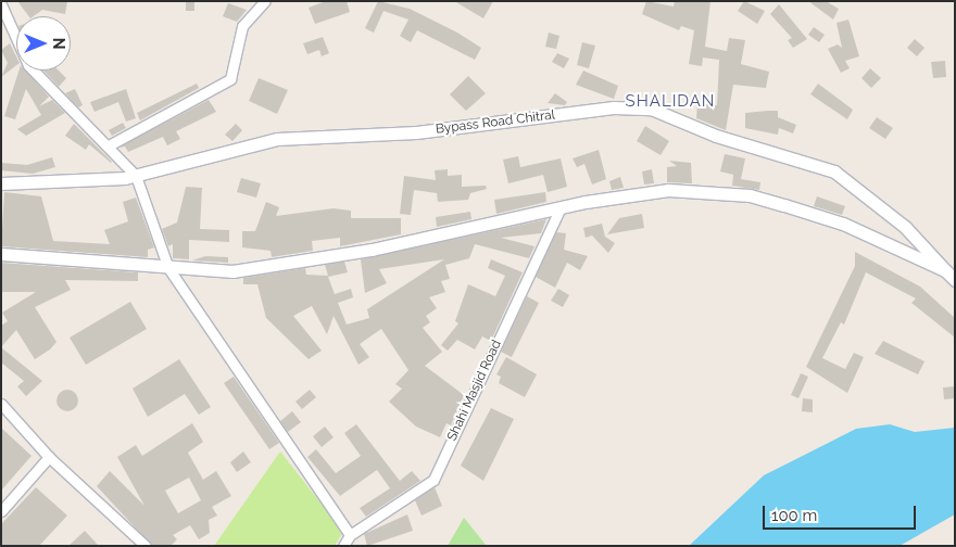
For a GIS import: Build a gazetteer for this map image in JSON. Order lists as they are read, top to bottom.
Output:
{
  "streets": {
    "street": ["Bypass Road Chitral", "Shahi Masjid Road"]
  },
  "districts": ["SHALIDAN"],
  "scale_bar": "100 m",
  "north": "right"
}
